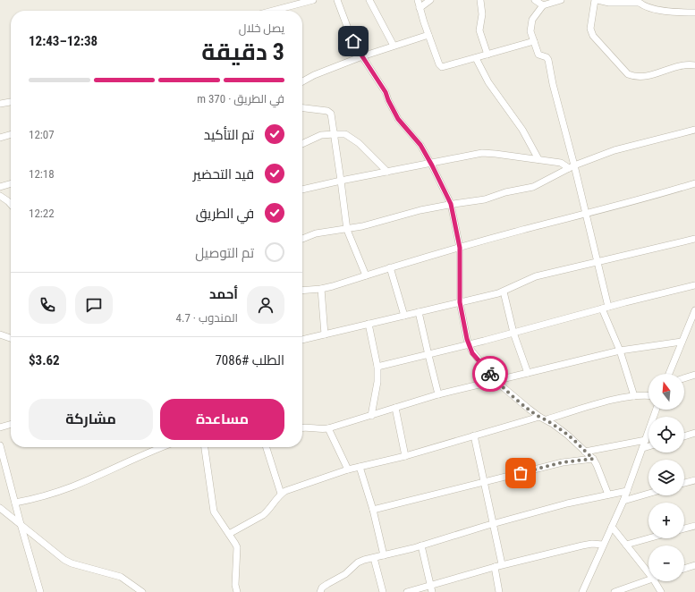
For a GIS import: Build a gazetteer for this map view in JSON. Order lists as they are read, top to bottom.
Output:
{
  "north": "top",
  "page": {
    "heading": ["3 دقيقة", "يصل خلال", "12:38–12:43"],
    "panel": [
      "أحمد",
      "المندوب · 4.7",
      "الطلب #7086",
      "$3.62"
    ],
    "bar": "في الطريق · 370 m",
    "list": [
      ["تم التأكيد", "12:07"],
      ["قيد التحضير", "12:18"],
      ["في الطريق", "12:22"],
      "تم التوصيل"
    ],
    "map_buttons": ["+", "−"],
    "buttons": ["مساعدة", "مشاركة"]
  }
}
